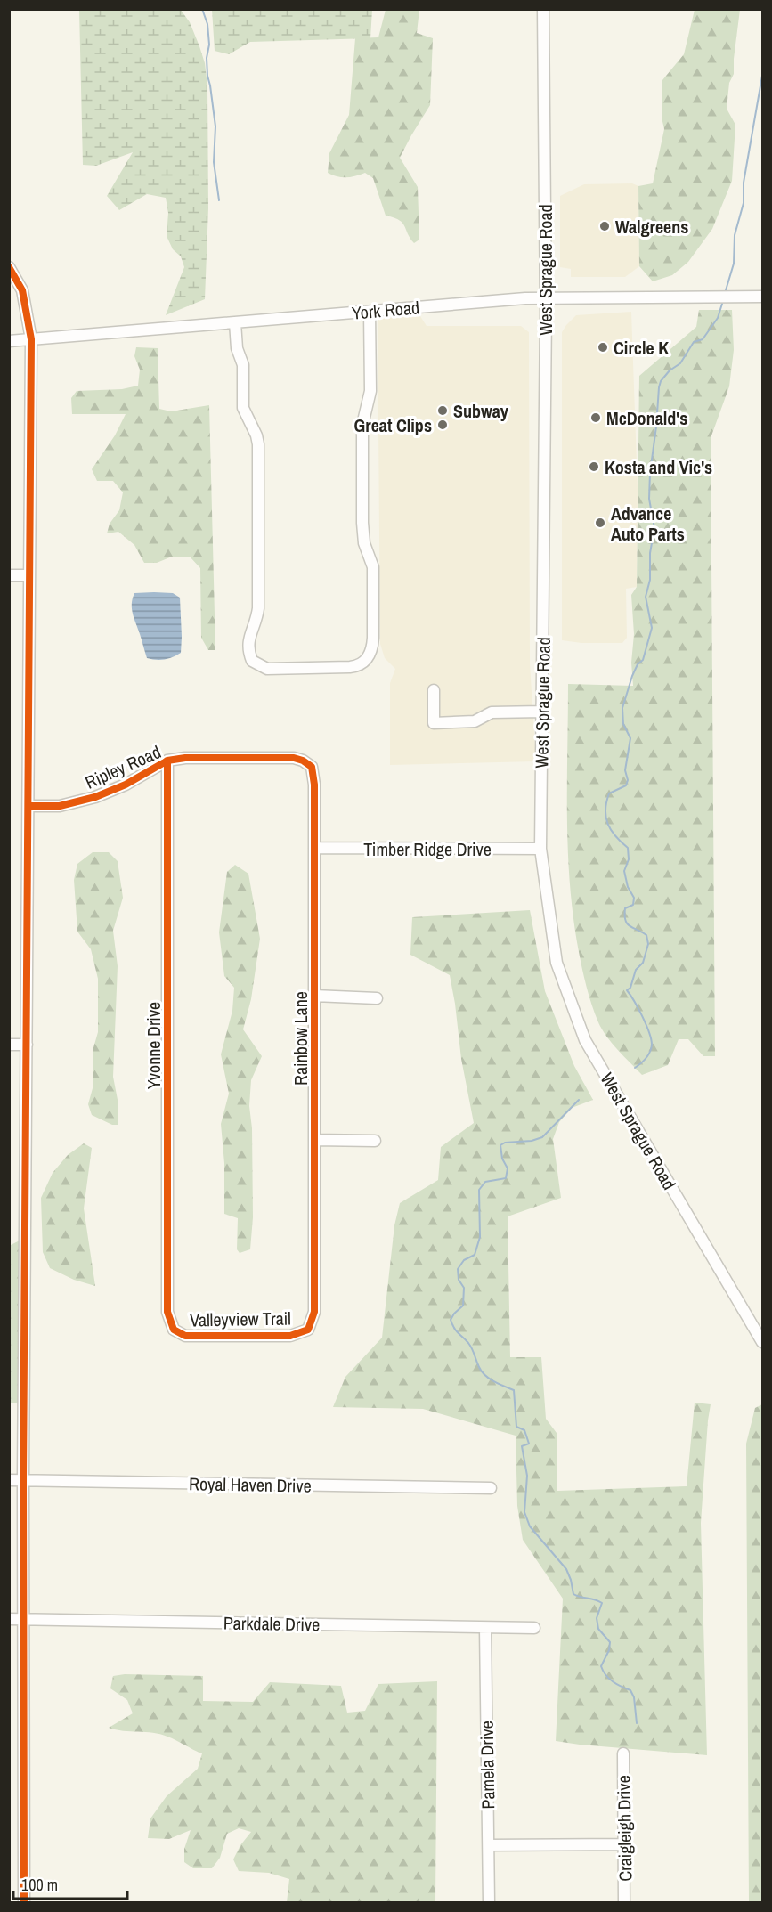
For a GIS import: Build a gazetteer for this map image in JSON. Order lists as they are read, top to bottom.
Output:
{
  "streets": {
    "street": [
      "West Sprague Road",
      "York Road",
      "Ripley Road",
      "Timber Ridge Drive",
      "Rainbow Lane",
      "Yvonne Drive",
      "Valleyview Trail",
      "Royal Haven Drive",
      "Parkdale Drive",
      "Pamela Drive",
      "Craigleigh Drive"
    ]
  },
  "crossings": [
    ["West Sprague Road", "York Road"],
    ["West Sprague Road", "Timber Ridge Drive"],
    ["Ripley Road", "Rainbow Lane"],
    ["Ripley Road", "Yvonne Drive"],
    ["Timber Ridge Drive", "Rainbow Lane"],
    ["Rainbow Lane", "Valleyview Trail"],
    ["Yvonne Drive", "Valleyview Trail"],
    ["Parkdale Drive", "Pamela Drive"]
  ],
  "places": [
    "Walgreens",
    "Circle K",
    "Subway",
    "McDonald's",
    "Great Clips",
    "Kosta and Vic's",
    "Advance Auto Parts"
  ],
  "scale_bar": "100 m"
}
